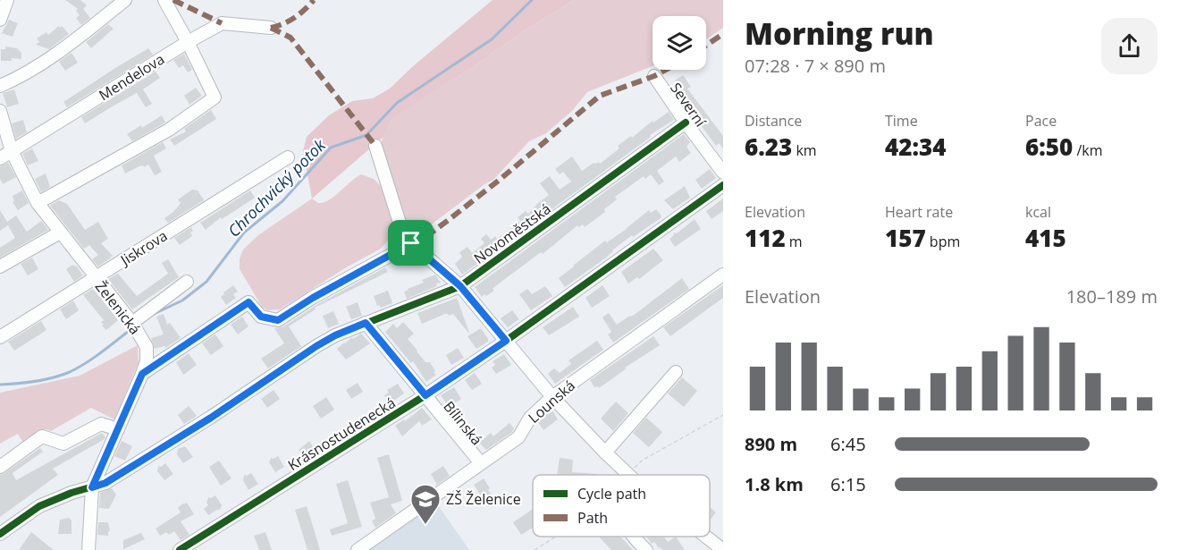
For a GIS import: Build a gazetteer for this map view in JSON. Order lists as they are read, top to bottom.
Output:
{
  "streets": {
    "street": [
      "Mendelova",
      "Severní",
      "Novoměstská",
      "Jiskrova",
      "Želenická",
      "Lounská",
      "Bílinská",
      "Krásnostudenecká"
    ]
  },
  "crossings": [
    ["Mendelova", "Želenická"],
    ["Severní", "Novoměstská"],
    ["Novoměstská", "Želenická"],
    ["Novoměstská", "Bílinská"],
    ["Jiskrova", "Želenická"],
    ["Lounská", "Bílinská"],
    ["Bílinská", "Krásnostudenecká"]
  ],
  "water": ["Chrochvický potok"],
  "places": {
    "school or university": ["ZŠ Želenice"]
  },
  "legend": ["Cycle path", "Path"],
  "page": {
    "heading": ["Morning run", "07:28 · 7 × 890 m"],
    "stats": [
      ["Distance", "6.23 km"],
      ["Time", "42:34"],
      ["Pace", "6:50 /km"],
      ["Elevation", "112 m"],
      ["Heart rate", "157 bpm"],
      ["kcal", "415"]
    ],
    "chart": ["Elevation", "180–189 m"],
    "list": [
      {
        "name": "890 m",
        "note": "6:45"
      },
      {
        "name": "1.8 km",
        "note": "6:15"
      }
    ]
  }
}
